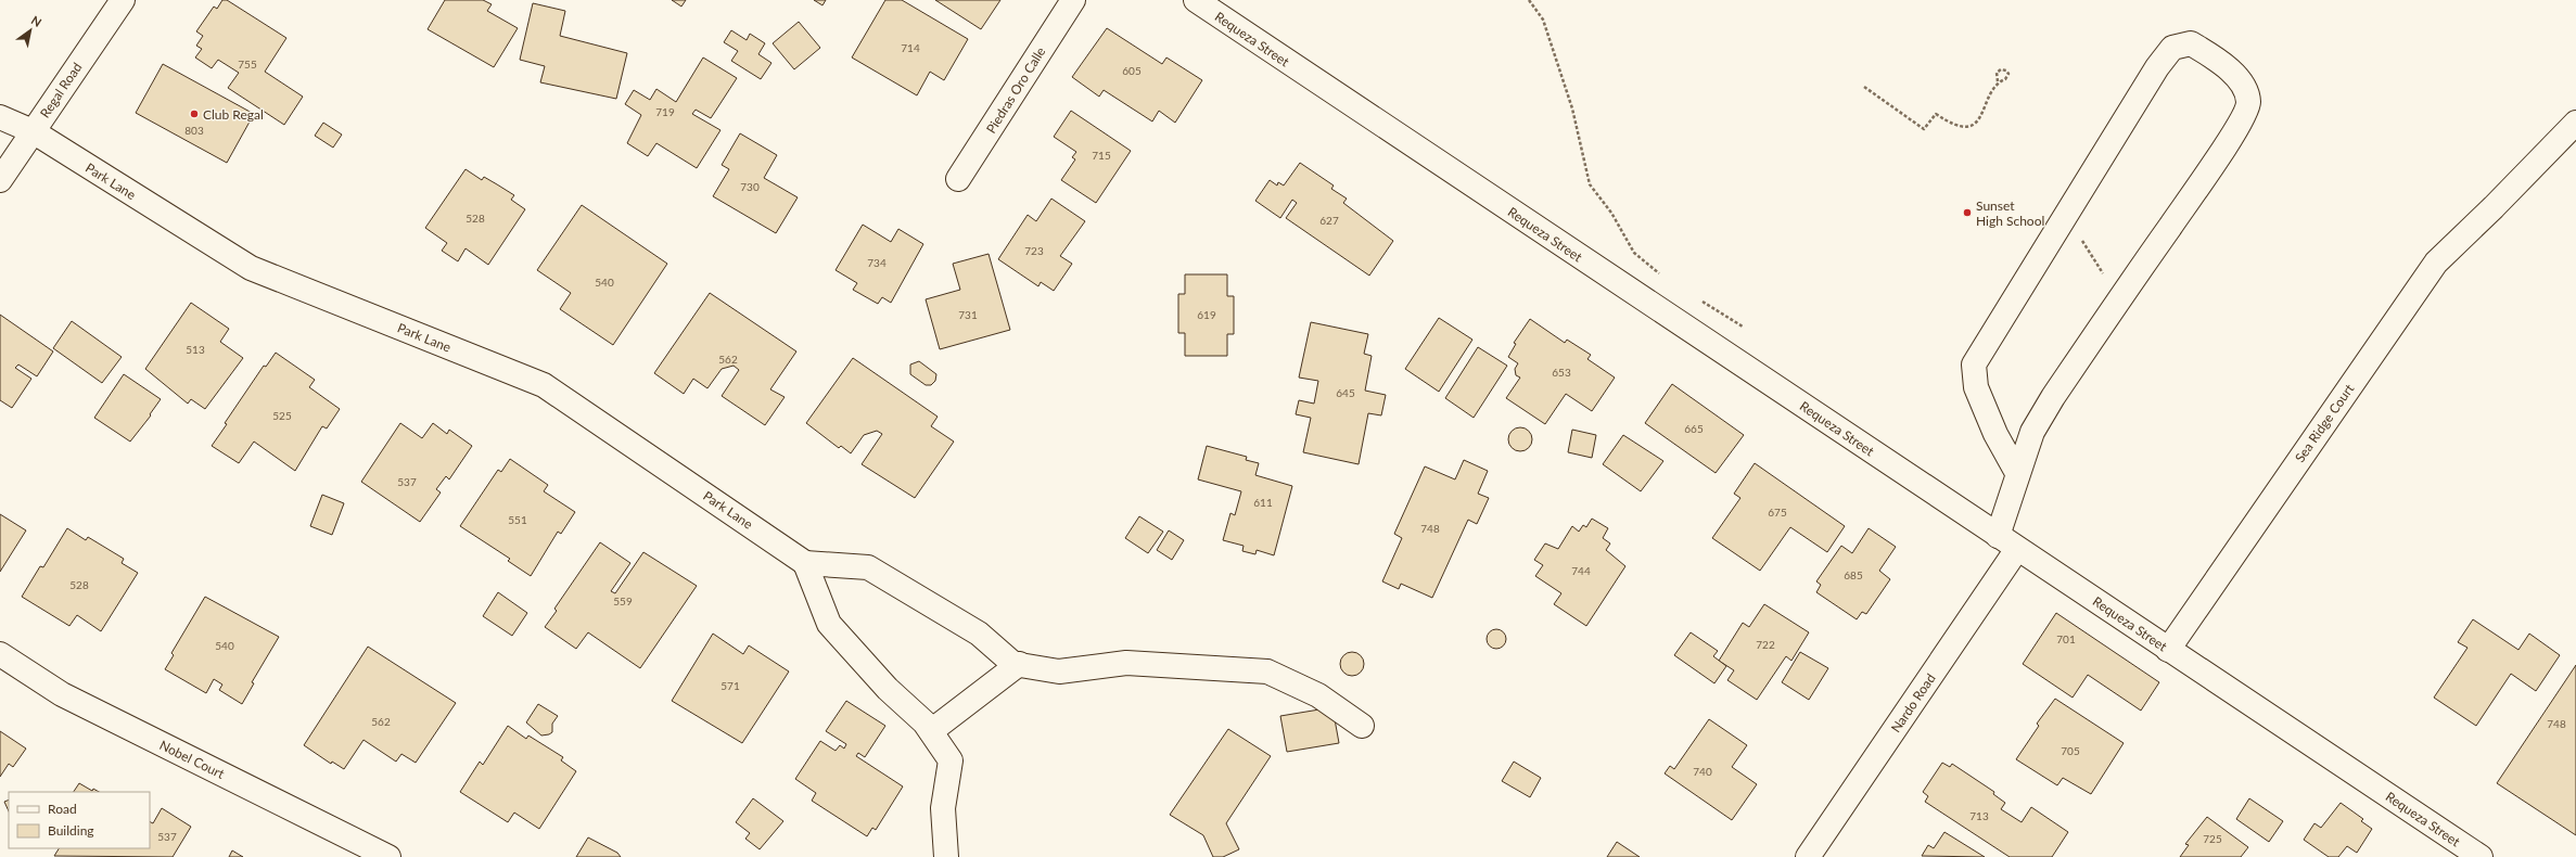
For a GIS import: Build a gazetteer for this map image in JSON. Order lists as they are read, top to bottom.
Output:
{
  "streets": {
    "street": [
      "Requeza Street",
      "Regal Road",
      "Piedras Oro Calle",
      "Park Lane",
      "Sea Ridge Court",
      "Nardo Road",
      "Nobel Court"
    ]
  },
  "crossings": [
    ["Requeza Street", "Sea Ridge Court"],
    ["Requeza Street", "Nardo Road"],
    ["Regal Road", "Park Lane"]
  ],
  "places": ["Club Regal", "Sunset High School"],
  "house_numbers": [
    "714",
    "755",
    "605",
    "719",
    "803",
    "715",
    "730",
    "528",
    "627",
    "723",
    "734",
    "540",
    "731",
    "619",
    "513",
    "562",
    "653",
    "645",
    "525",
    "665",
    "537",
    "611",
    "675",
    "551",
    "748",
    "744",
    "685",
    "528",
    "559",
    "701",
    "722",
    "540",
    "571",
    "562",
    "748",
    "705",
    "740",
    "713",
    "537",
    "725"
  ],
  "legend": ["Road", "Building"],
  "north": "top right"
}
